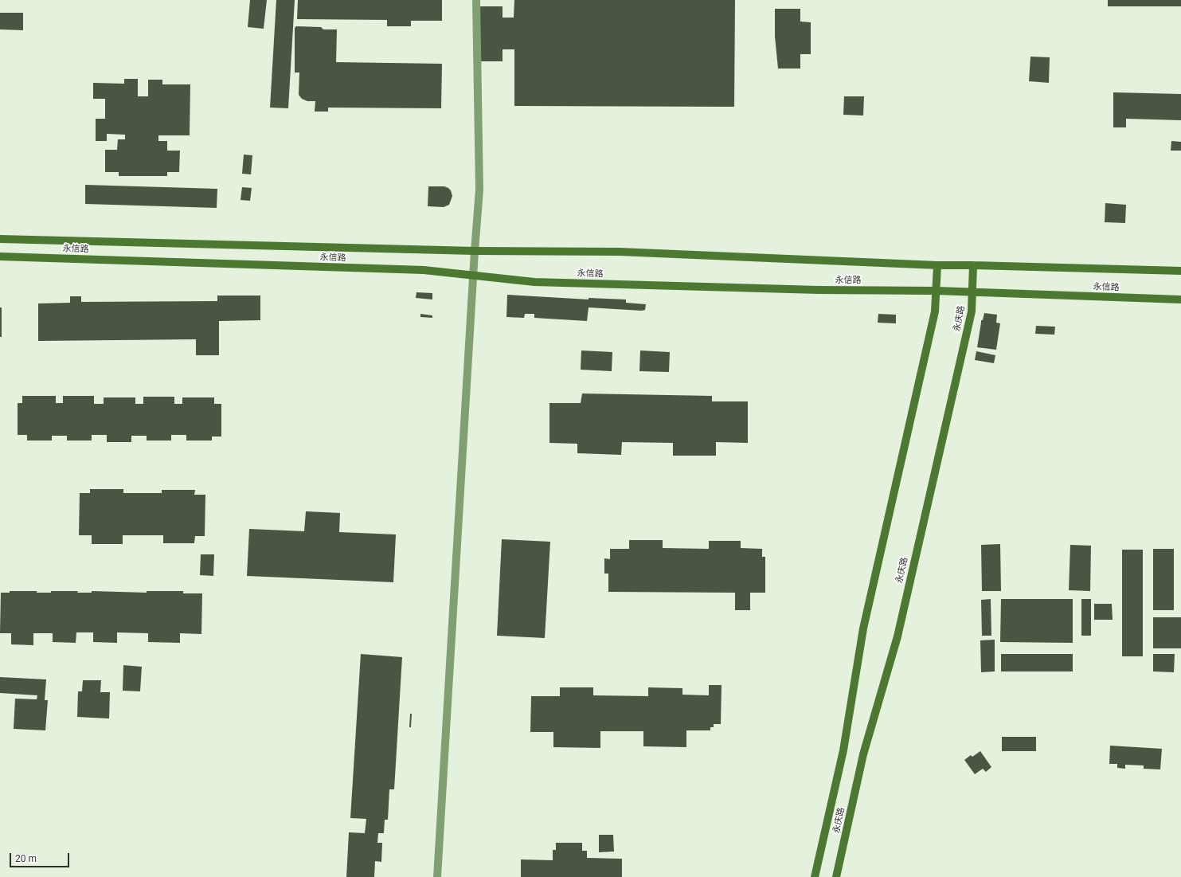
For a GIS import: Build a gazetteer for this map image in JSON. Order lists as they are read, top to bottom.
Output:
{
  "streets": {
    "street": ["永信路", "永庆路"]
  },
  "crossings": [
    ["永信路", "永庆路"]
  ],
  "scale_bar": "20 m"
}
